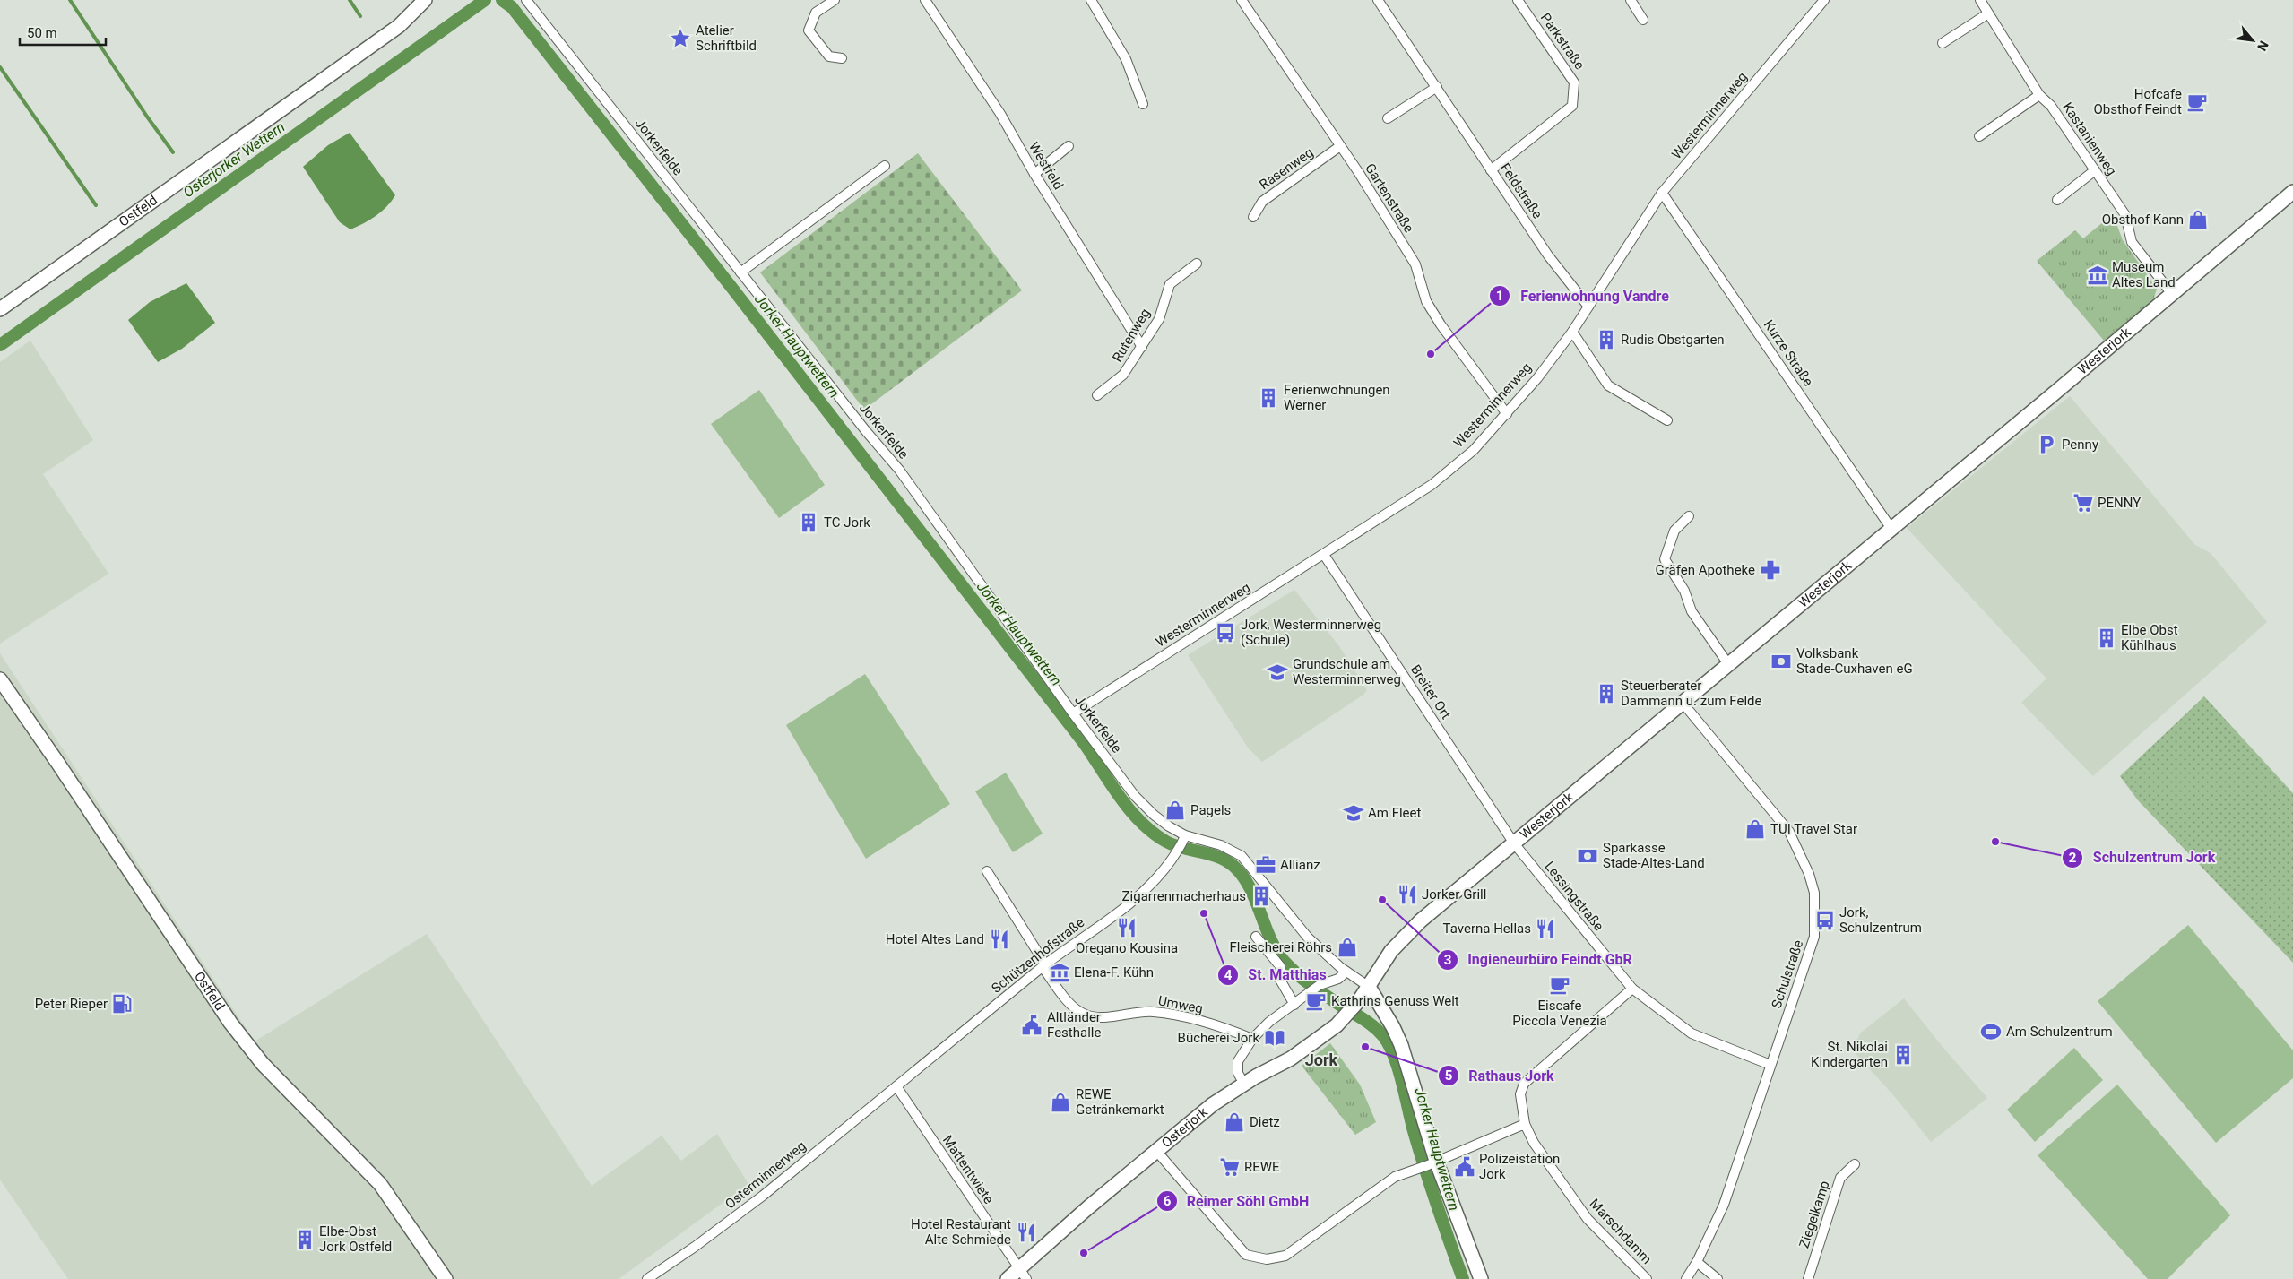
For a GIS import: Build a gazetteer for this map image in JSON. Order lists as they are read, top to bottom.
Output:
{
  "streets": {
    "main road": ["Ostfeld", "Westerjork", "Osterjork"],
    "street": [
      "Parkstraße",
      "Westerminnerweg",
      "Kastanienweg",
      "Jorkerfelde",
      "Westfeld",
      "Rasenweg",
      "Feldstraße",
      "Gartenstraße",
      "Rutenweg",
      "Kurze Straße",
      "Breiter Ort",
      "Lessingstraße",
      "Schützenhofstraße",
      "Schulstraße",
      "Umweg",
      "Mattentwiete",
      "Osterminnerweg",
      "Ziegelkamp",
      "Marschdamm"
    ]
  },
  "crossings": [
    ["Parkstraße", "Feldstraße"],
    ["Westerminnerweg", "Jorkerfelde"],
    ["Westerminnerweg", "Feldstraße"],
    ["Westerminnerweg", "Gartenstraße"],
    ["Westerminnerweg", "Kurze Straße"],
    ["Westerminnerweg", "Breiter Ort"],
    ["Kastanienweg", "Westerjork"],
    ["Jorkerfelde", "Schützenhofstraße"],
    ["Westfeld", "Rutenweg"],
    ["Rasenweg", "Gartenstraße"],
    ["Westerjork", "Kurze Straße"],
    ["Westerjork", "Breiter Ort"],
    ["Westerjork", "Lessingstraße"],
    ["Westerjork", "Schulstraße"],
    ["Westerjork", "Osterjork"],
    ["Breiter Ort", "Lessingstraße"],
    ["Lessingstraße", "Schulstraße"],
    ["Lessingstraße", "Marschdamm"],
    ["Schützenhofstraße", "Umweg"],
    ["Schützenhofstraße", "Mattentwiete"],
    ["Schützenhofstraße", "Osterminnerweg"],
    ["Osterjork", "Mattentwiete"],
    ["Mattentwiete", "Osterminnerweg"]
  ],
  "districts": ["Jork"],
  "water": ["Osterjorker Wettern", "Jorker Hauptwettern"],
  "places": {
    "place": ["Atelier Schriftbild"],
    "cafe": ["Hofcafe Obsthof Feindt", "Eiscafe Piccola Venezia", "Kathrins Genuss Welt"],
    "shop": [
      "Obsthof Kann",
      "Pagels",
      "TUI Travel Star",
      "Fleischerei Röhrs",
      "REWE Getränkemarkt",
      "Dietz"
    ],
    "museum": ["Museum Altes Land", "Elena-F. Kühn"],
    "building": [
      "Rudis Obstgarten",
      "Ferienwohnungen Werner",
      "TC Jork",
      "Elbe Obst Kühlhaus",
      "Steuerberater Dammann u. zum Felde",
      "Zigarrenmacherhaus",
      "St. Nikolai Kindergarten",
      "Elbe-Obst Jork Ostfeld"
    ],
    "other": [
      "Ferienwohnung Vandre",
      "Schulzentrum Jork",
      "Ingieneurbüro Feindt GbR",
      "St. Matthias",
      "Rathaus Jork",
      "Reimer Söhl GmbH"
    ],
    "parking": ["Penny"],
    "supermarket": ["PENNY", "REWE"],
    "pharmacy": ["Gräfen Apotheke"],
    "bus stop": ["Jork, Westerminnerweg (Schule)", "Jork, Schulzentrum"],
    "bank": ["Volksbank Stade-Cuxhaven eG", "Sparkasse Stade-Altes-Land"],
    "school or university": ["Grundschule am Westerminnerweg", "Am Fleet"],
    "office": ["Allianz"],
    "restaurant": [
      "Jorker Grill",
      "Oregano Kousina",
      "Taverna Hellas",
      "Hotel Altes Land",
      "Hotel Restaurant Alte Schmiede"
    ],
    "fuel station": ["Peter Rieper"],
    "public building": ["Altländer Festhalle", "Polizeistation Jork"],
    "sports": ["Am Schulzentrum"],
    "library": ["Bücherei Jork"]
  },
  "scale_bar": "50 m",
  "north": "bottom right"
}
